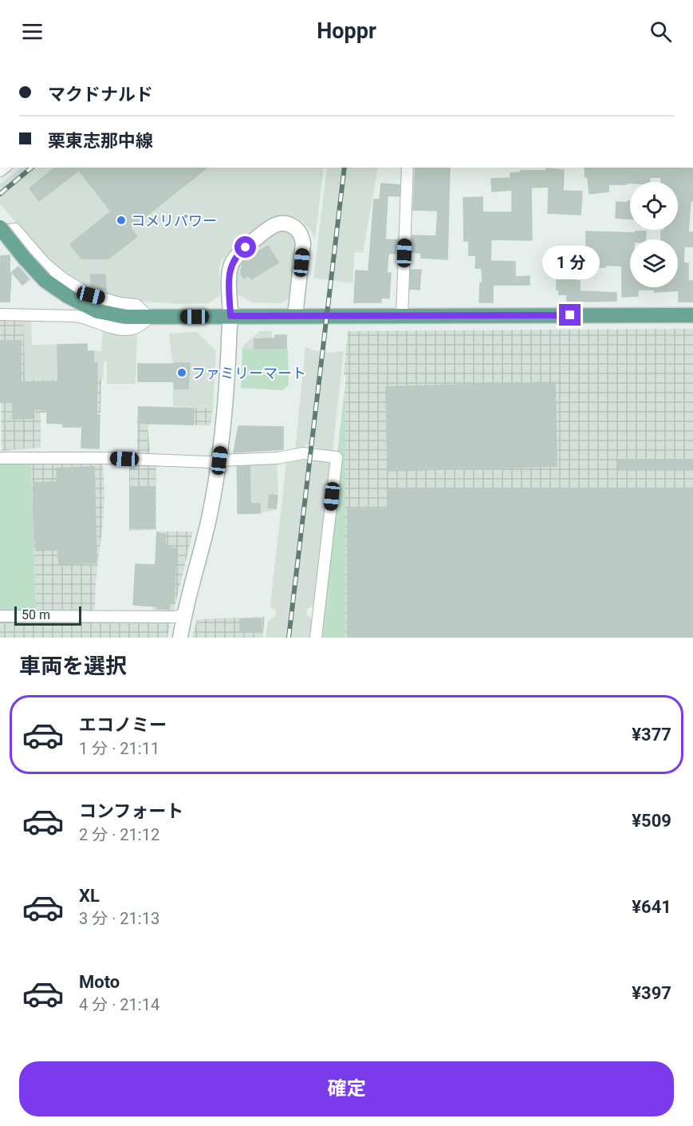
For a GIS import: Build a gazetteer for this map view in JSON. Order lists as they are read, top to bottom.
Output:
{
  "places": ["コメリパワー", "ファミリーマート"],
  "scale_bar": "50 m",
  "page": {
    "header": "Hoppr",
    "banner": ["マクドナルド", "栗東志那中線"],
    "bubble": "1 分",
    "scale": "50 m",
    "heading": "車両を選択",
    "list": [
      {
        "name": "エコノミー",
        "note": "1 分 · 21:11",
        "value": "¥377"
      },
      {
        "name": "コンフォート",
        "note": "2 分 · 21:12",
        "value": "¥509"
      },
      {
        "name": "XL",
        "note": "3 分 · 21:13",
        "value": "¥641"
      },
      {
        "name": "Moto",
        "note": "4 分 · 21:14",
        "value": "¥397"
      }
    ],
    "buttons": "確定"
  }
}
